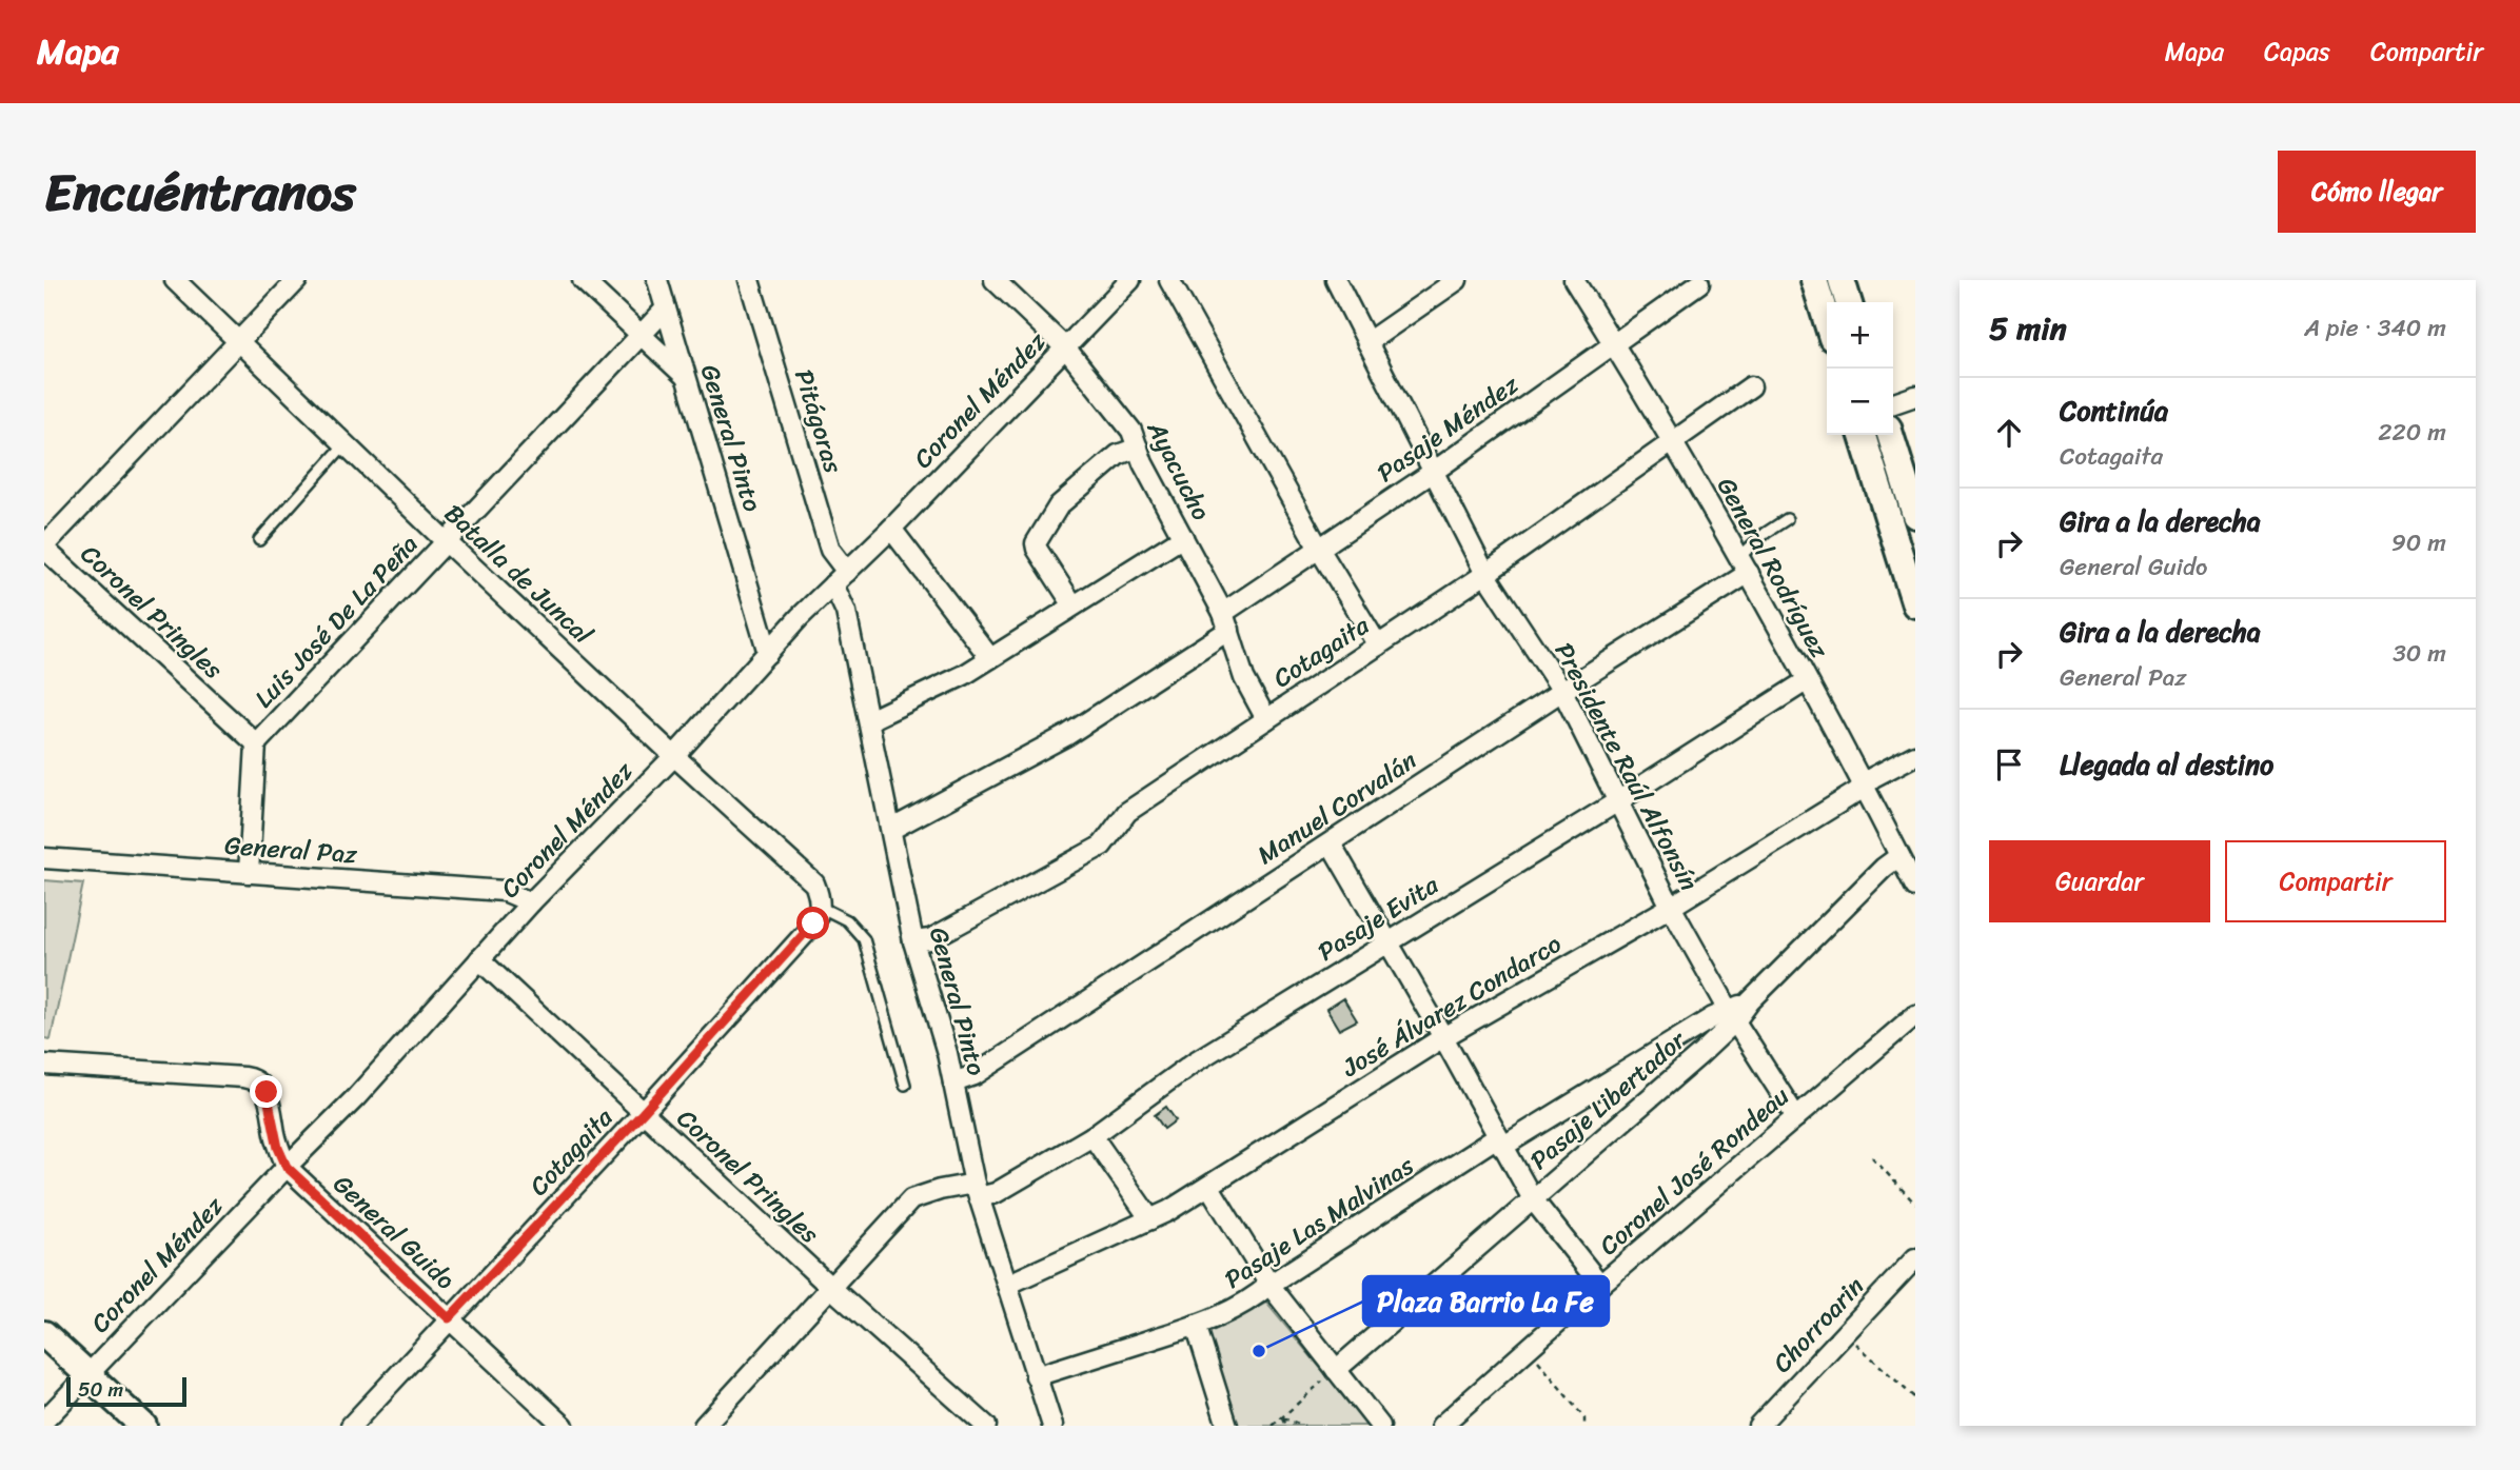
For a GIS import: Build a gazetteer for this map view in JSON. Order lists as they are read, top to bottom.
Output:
{
  "streets": {
    "street": [
      "Coronel Méndez",
      "Pitágoras",
      "Pasaje Méndez",
      "General Pinto",
      "Ayacucho",
      "General Rodríguez",
      "Batalla de Juncal",
      "Coronel Pringles",
      "Luis José De La Peña",
      "Cotagaita",
      "Presidente Raúl Alfonsín",
      "Manuel Corvalán",
      "General Paz",
      "Pasaje Evita",
      "José Álvarez Condarco",
      "Pasaje Libertador",
      "Coronel José Rondeau",
      "Pasaje Las Malvinas",
      "General Guido",
      "Chorroarin"
    ]
  },
  "crossings": [
    ["Coronel Méndez", "Pitágoras"],
    ["Coronel Méndez", "General Pinto"],
    ["Coronel Méndez", "Ayacucho"],
    ["Coronel Méndez", "Batalla de Juncal"],
    ["Coronel Méndez", "Coronel Pringles"],
    ["Coronel Méndez", "General Paz"],
    ["Coronel Méndez", "General Guido"],
    ["Pitágoras", "General Pinto"],
    ["Pasaje Méndez", "General Pinto"],
    ["Pasaje Méndez", "Ayacucho"],
    ["Pasaje Méndez", "General Rodríguez"],
    ["Pasaje Méndez", "Presidente Raúl Alfonsín"],
    ["General Pinto", "Luis José De La Peña"],
    ["General Pinto", "Cotagaita"],
    ["General Pinto", "Manuel Corvalán"],
    ["General Pinto", "Pasaje Evita"],
    ["General Pinto", "José Álvarez Condarco"],
    ["General Pinto", "Pasaje Las Malvinas"],
    ["Ayacucho", "Cotagaita"],
    ["General Rodríguez", "Cotagaita"],
    ["General Rodríguez", "Manuel Corvalán"],
    ["General Rodríguez", "Pasaje Evita"],
    ["General Rodríguez", "José Álvarez Condarco"],
    ["General Rodríguez", "Pasaje Libertador"],
    ["Batalla de Juncal", "Luis José De La Peña"],
    ["Batalla de Juncal", "Cotagaita"],
    ["Coronel Pringles", "Luis José De La Peña"],
    ["Coronel Pringles", "Cotagaita"],
    ["Coronel Pringles", "Pasaje Evita"],
    ["Cotagaita", "Presidente Raúl Alfonsín"],
    ["Cotagaita", "General Guido"],
    ["Presidente Raúl Alfonsín", "Manuel Corvalán"],
    ["Presidente Raúl Alfonsín", "Pasaje Evita"],
    ["Presidente Raúl Alfonsín", "José Álvarez Condarco"],
    ["Presidente Raúl Alfonsín", "Pasaje Libertador"],
    ["Presidente Raúl Alfonsín", "Coronel José Rondeau"],
    ["Presidente Raúl Alfonsín", "Pasaje Las Malvinas"],
    ["Pasaje Libertador", "Pasaje Las Malvinas"]
  ],
  "places": ["Plaza Barrio La Fe"],
  "scale_bar": "50 m",
  "page": {
    "header": "Mapa",
    "nav": ["Mapa", "Capas", "Compartir"],
    "title": "Encuéntranos",
    "buttons": [
      "Cómo llegar",
      ["Guardar", "Compartir"]
    ],
    "heading": ["5 min", "A pie · 340 m"],
    "map_buttons": ["+", "−"],
    "list": [
      ["Continúa", "Cotagaita", "220 m"],
      ["Gira a la derecha", "General Guido", "90 m"],
      ["Gira a la derecha", "General Paz", "30 m"],
      "Llegada al destino"
    ],
    "scale": "50 m"
  }
}
